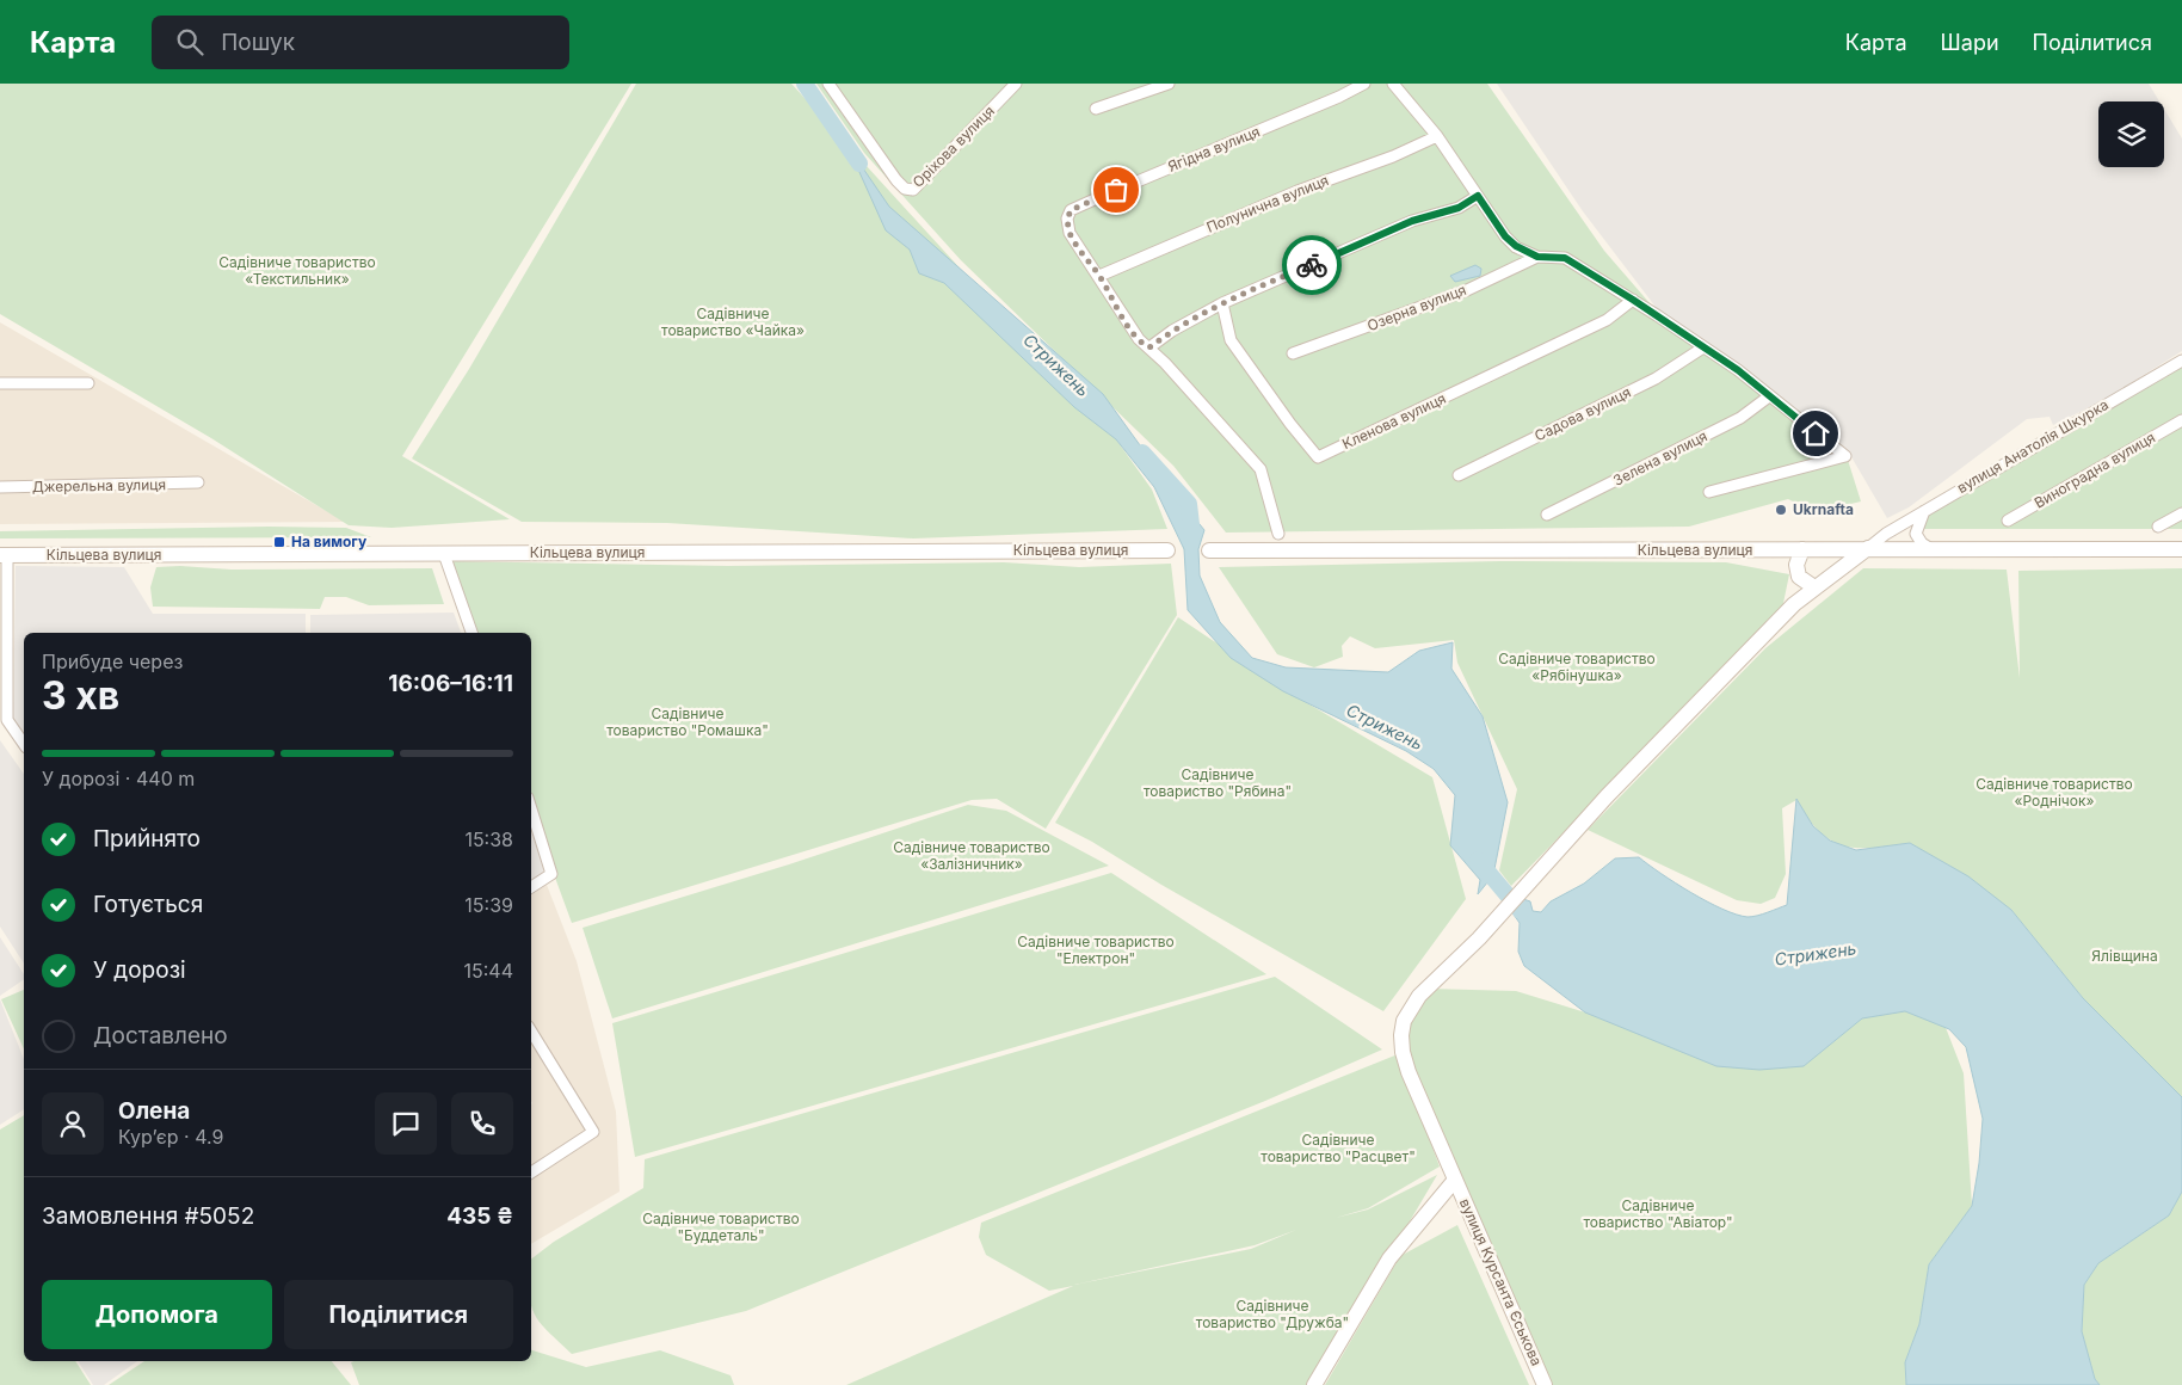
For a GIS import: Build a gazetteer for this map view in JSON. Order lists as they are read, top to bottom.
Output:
{
  "streets": {
    "main road": ["Кільцева вулиця", "вулиця Курсанта Єськова"],
    "street": [
      "Оріхова вулиця",
      "Ягідна вулиця",
      "Полунична вулиця",
      "Озерна вулиця",
      "Садова вулиця",
      "Кленова вулиця",
      "вулиця Анатолія Шкурка",
      "Зелена вулиця",
      "Виноградна вулиця",
      "Джерельна вулиця"
    ]
  },
  "crossings": [
    ["Ягідна вулиця", "Полунична вулиця"],
    ["вулиця Анатолія Шкурка", "Кільцева вулиця"],
    ["вулиця Анатолія Шкурка", "вулиця Курсанта Єськова"],
    ["Кільцева вулиця", "вулиця Курсанта Єськова"]
  ],
  "water": ["Стрижень"],
  "parks": [
    "Садівниче товариство «Текстильник»",
    "Садівниче товариство «Чайка»",
    "Садівниче товариство «Рябінушка»",
    "Садівниче товариство \"Ромашка\"",
    "Садівниче товариство \"Рябина\"",
    "Садівниче товариство «Роднічок»",
    "Садівниче товариство «Залізничник»",
    "Садівниче товариство \"Електрон\"",
    "Ялівщина",
    "Садівниче товариство \"Расцвет\"",
    "Садівниче товариство \"Авіатор\"",
    "Садівниче товариство \"Буддеталь\"",
    "Садівниче товариство \"Дружба\""
  ],
  "places": {
    "other": ["Ukrnafta"],
    "transit": ["На вимогу"]
  },
  "page": {
    "header": "Карта",
    "search": "Пошук",
    "nav": ["Карта", "Шари", "Поділитися"],
    "heading": ["3 хв", "Прибуде через", "16:06–16:11"],
    "panel": [
      "Олена",
      "Кур’єр · 4.9",
      "Замовлення #5052",
      "435 ₴"
    ],
    "bar": "У дорозі · 440 m",
    "list": [
      ["Прийнято", "15:38"],
      ["Готується", "15:39"],
      ["У дорозі", "15:44"],
      "Доставлено"
    ],
    "buttons": ["Допомога", "Поділитися"]
  }
}
